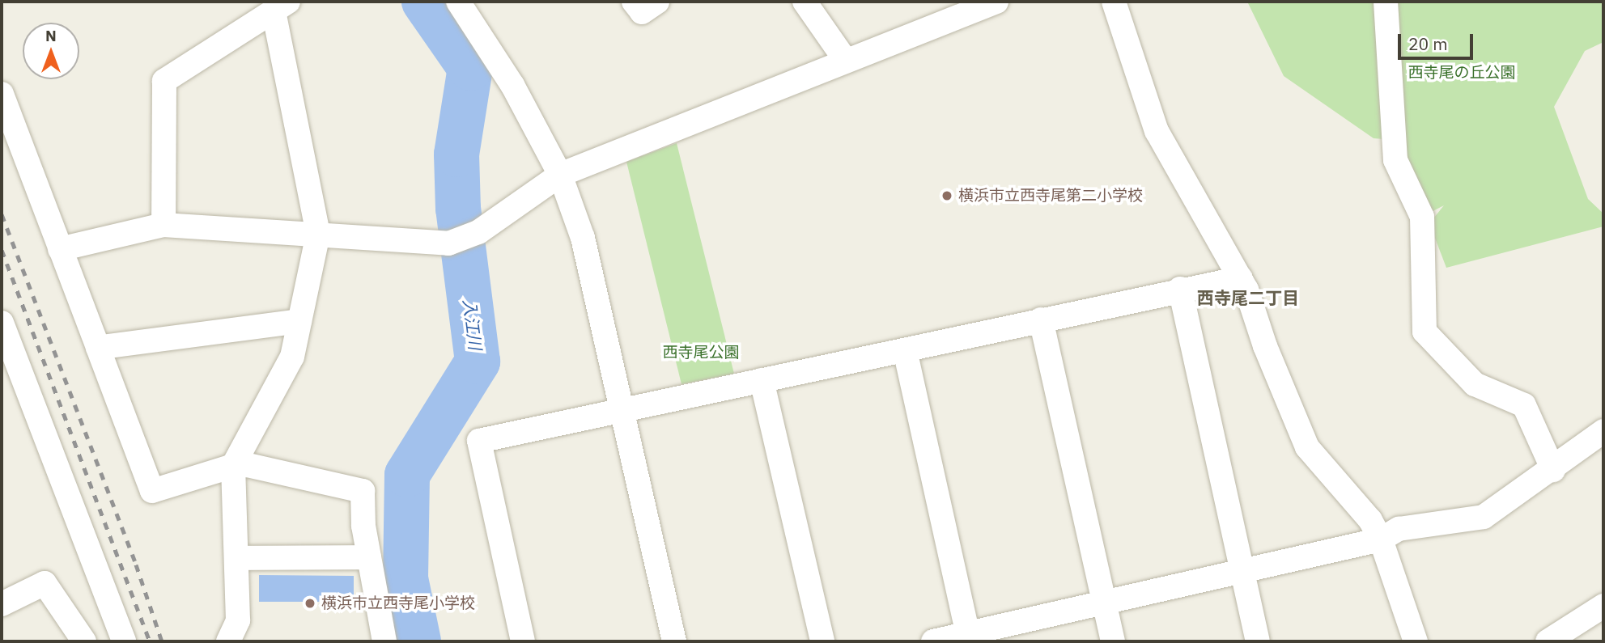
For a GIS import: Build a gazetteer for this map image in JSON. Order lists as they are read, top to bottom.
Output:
{
  "districts": ["西寺尾二丁目"],
  "water": ["入江川"],
  "parks": ["西寺尾の丘公園", "西寺尾公園"],
  "places": ["横浜市立西寺尾第二小学校", "横浜市立西寺尾小学校"],
  "scale_bar": "20 m",
  "north": "top"
}
